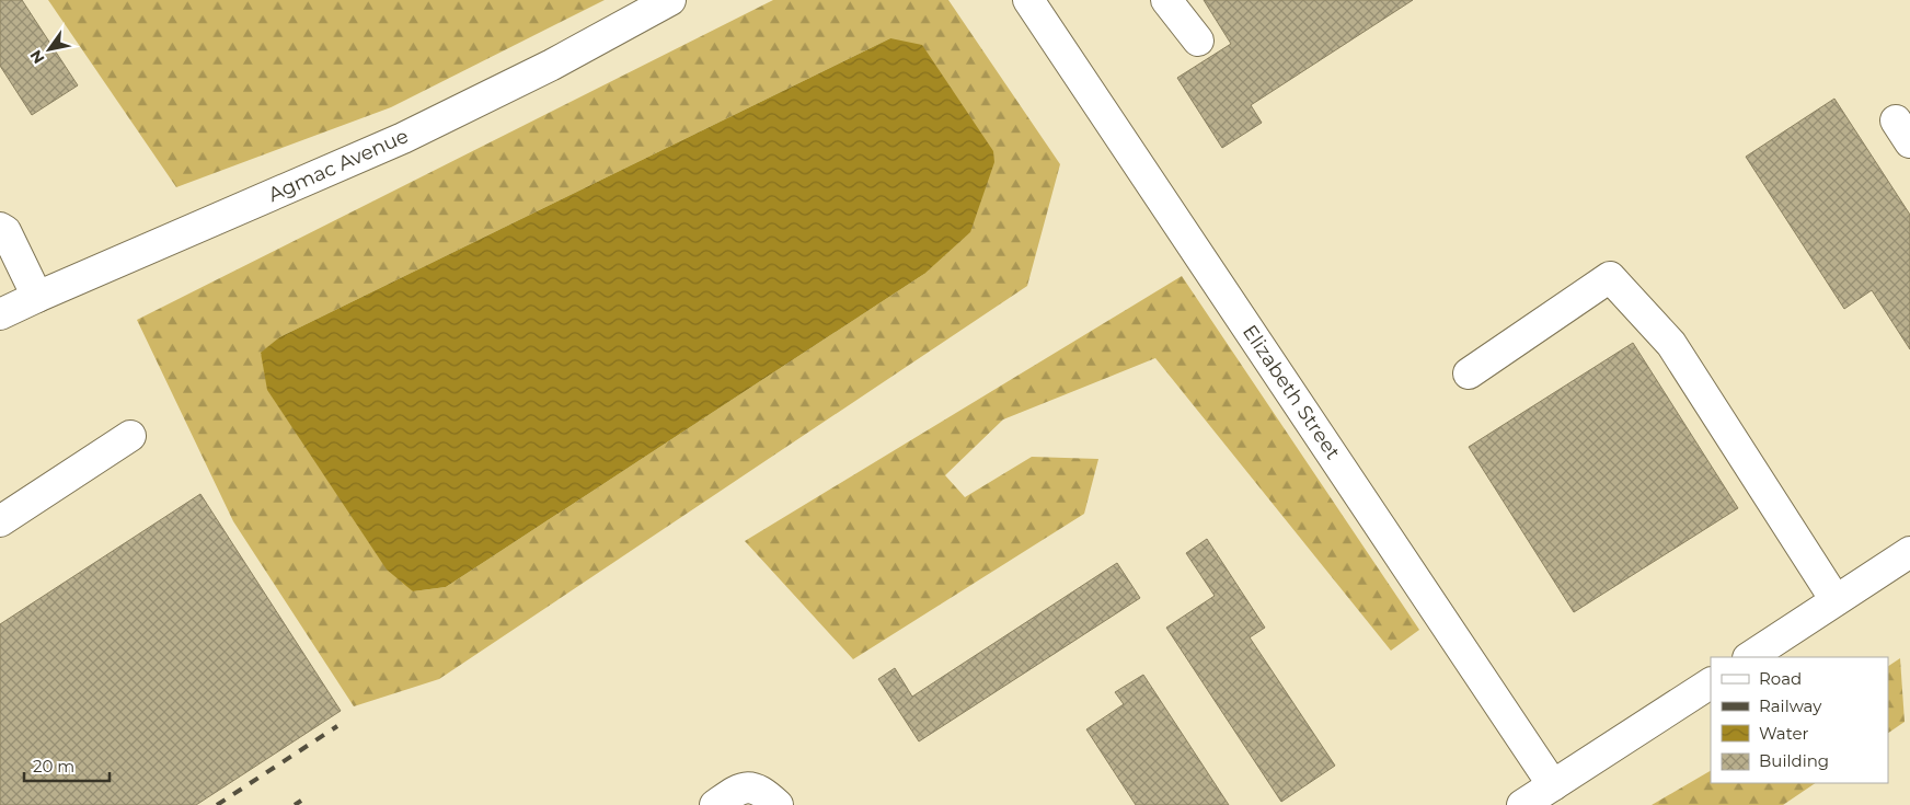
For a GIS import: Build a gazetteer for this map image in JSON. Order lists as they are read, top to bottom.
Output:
{
  "streets": {
    "street": ["Agmac Avenue", "Elizabeth Street"]
  },
  "legend": [
    "Road",
    "Railway",
    "Water",
    "Building"
  ],
  "scale_bar": "20 m",
  "north": "bottom left"
}
